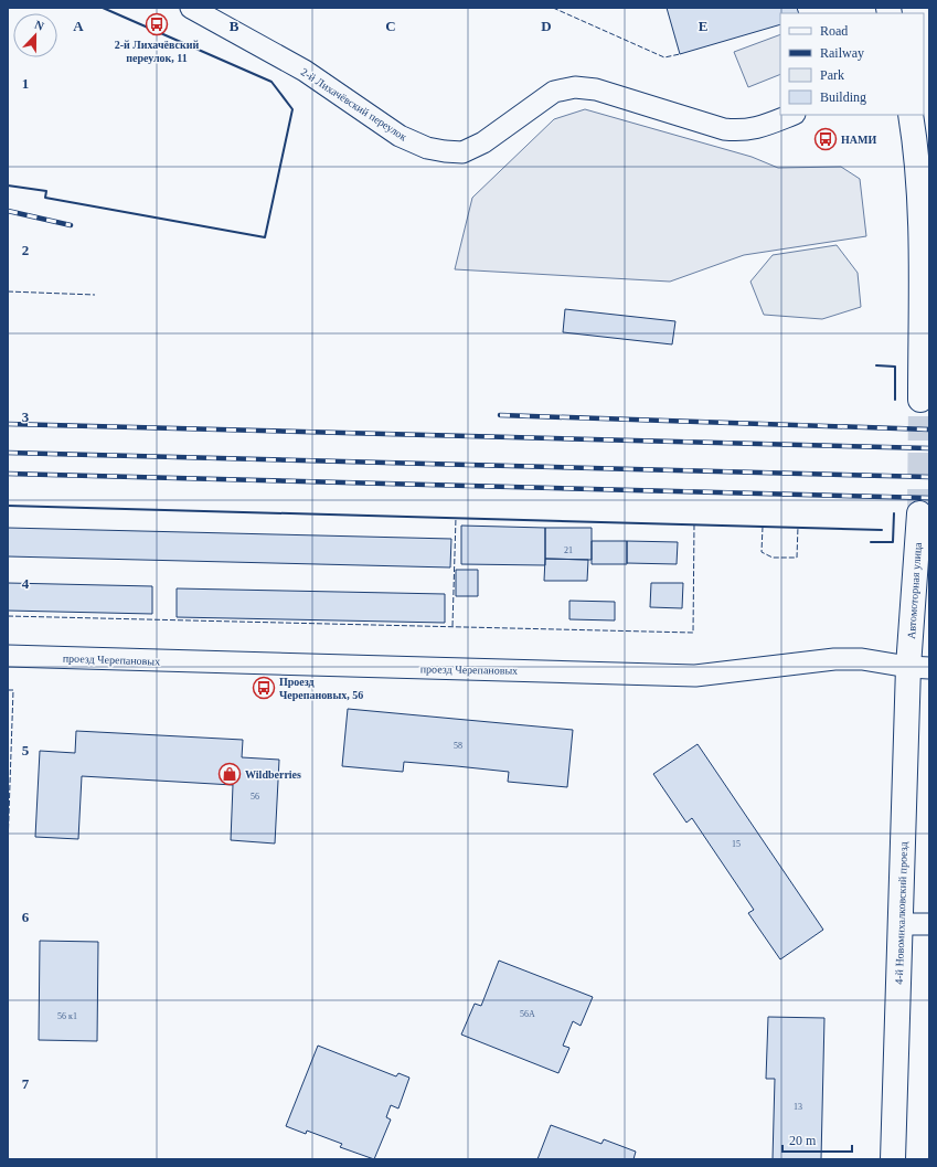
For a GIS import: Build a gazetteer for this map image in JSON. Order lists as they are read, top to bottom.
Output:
{
  "streets": {
    "street": [
      "2-й Лихачёвский переулок",
      "Автомоторная улица",
      "проезд Черепановых",
      "4-й Новомихалковский проезд"
    ]
  },
  "crossings": [
    ["Автомоторная улица", "проезд Черепановых"],
    ["Автомоторная улица", "4-й Новомихалковский проезд"],
    ["проезд Черепановых", "4-й Новомихалковский проезд"]
  ],
  "places": {
    "bus stop": ["2-й Лихачёвский переулок, 11", "НАМИ", "Проезд Черепановых, 56"],
    "shop": ["Wildberries"]
  },
  "house_numbers": [
    "21",
    "58",
    "56",
    "15",
    "56А",
    "56 к1",
    "13"
  ],
  "legend": [
    "Road",
    "Railway",
    "Park",
    "Building"
  ],
  "scale_bar": "20 m",
  "north": "top",
  "grid": {
    "columns": [
      "A",
      "B",
      "C",
      "D",
      "E"
    ],
    "rows": [
      "1",
      "2",
      "3",
      "4",
      "5",
      "6",
      "7"
    ]
  }
}
